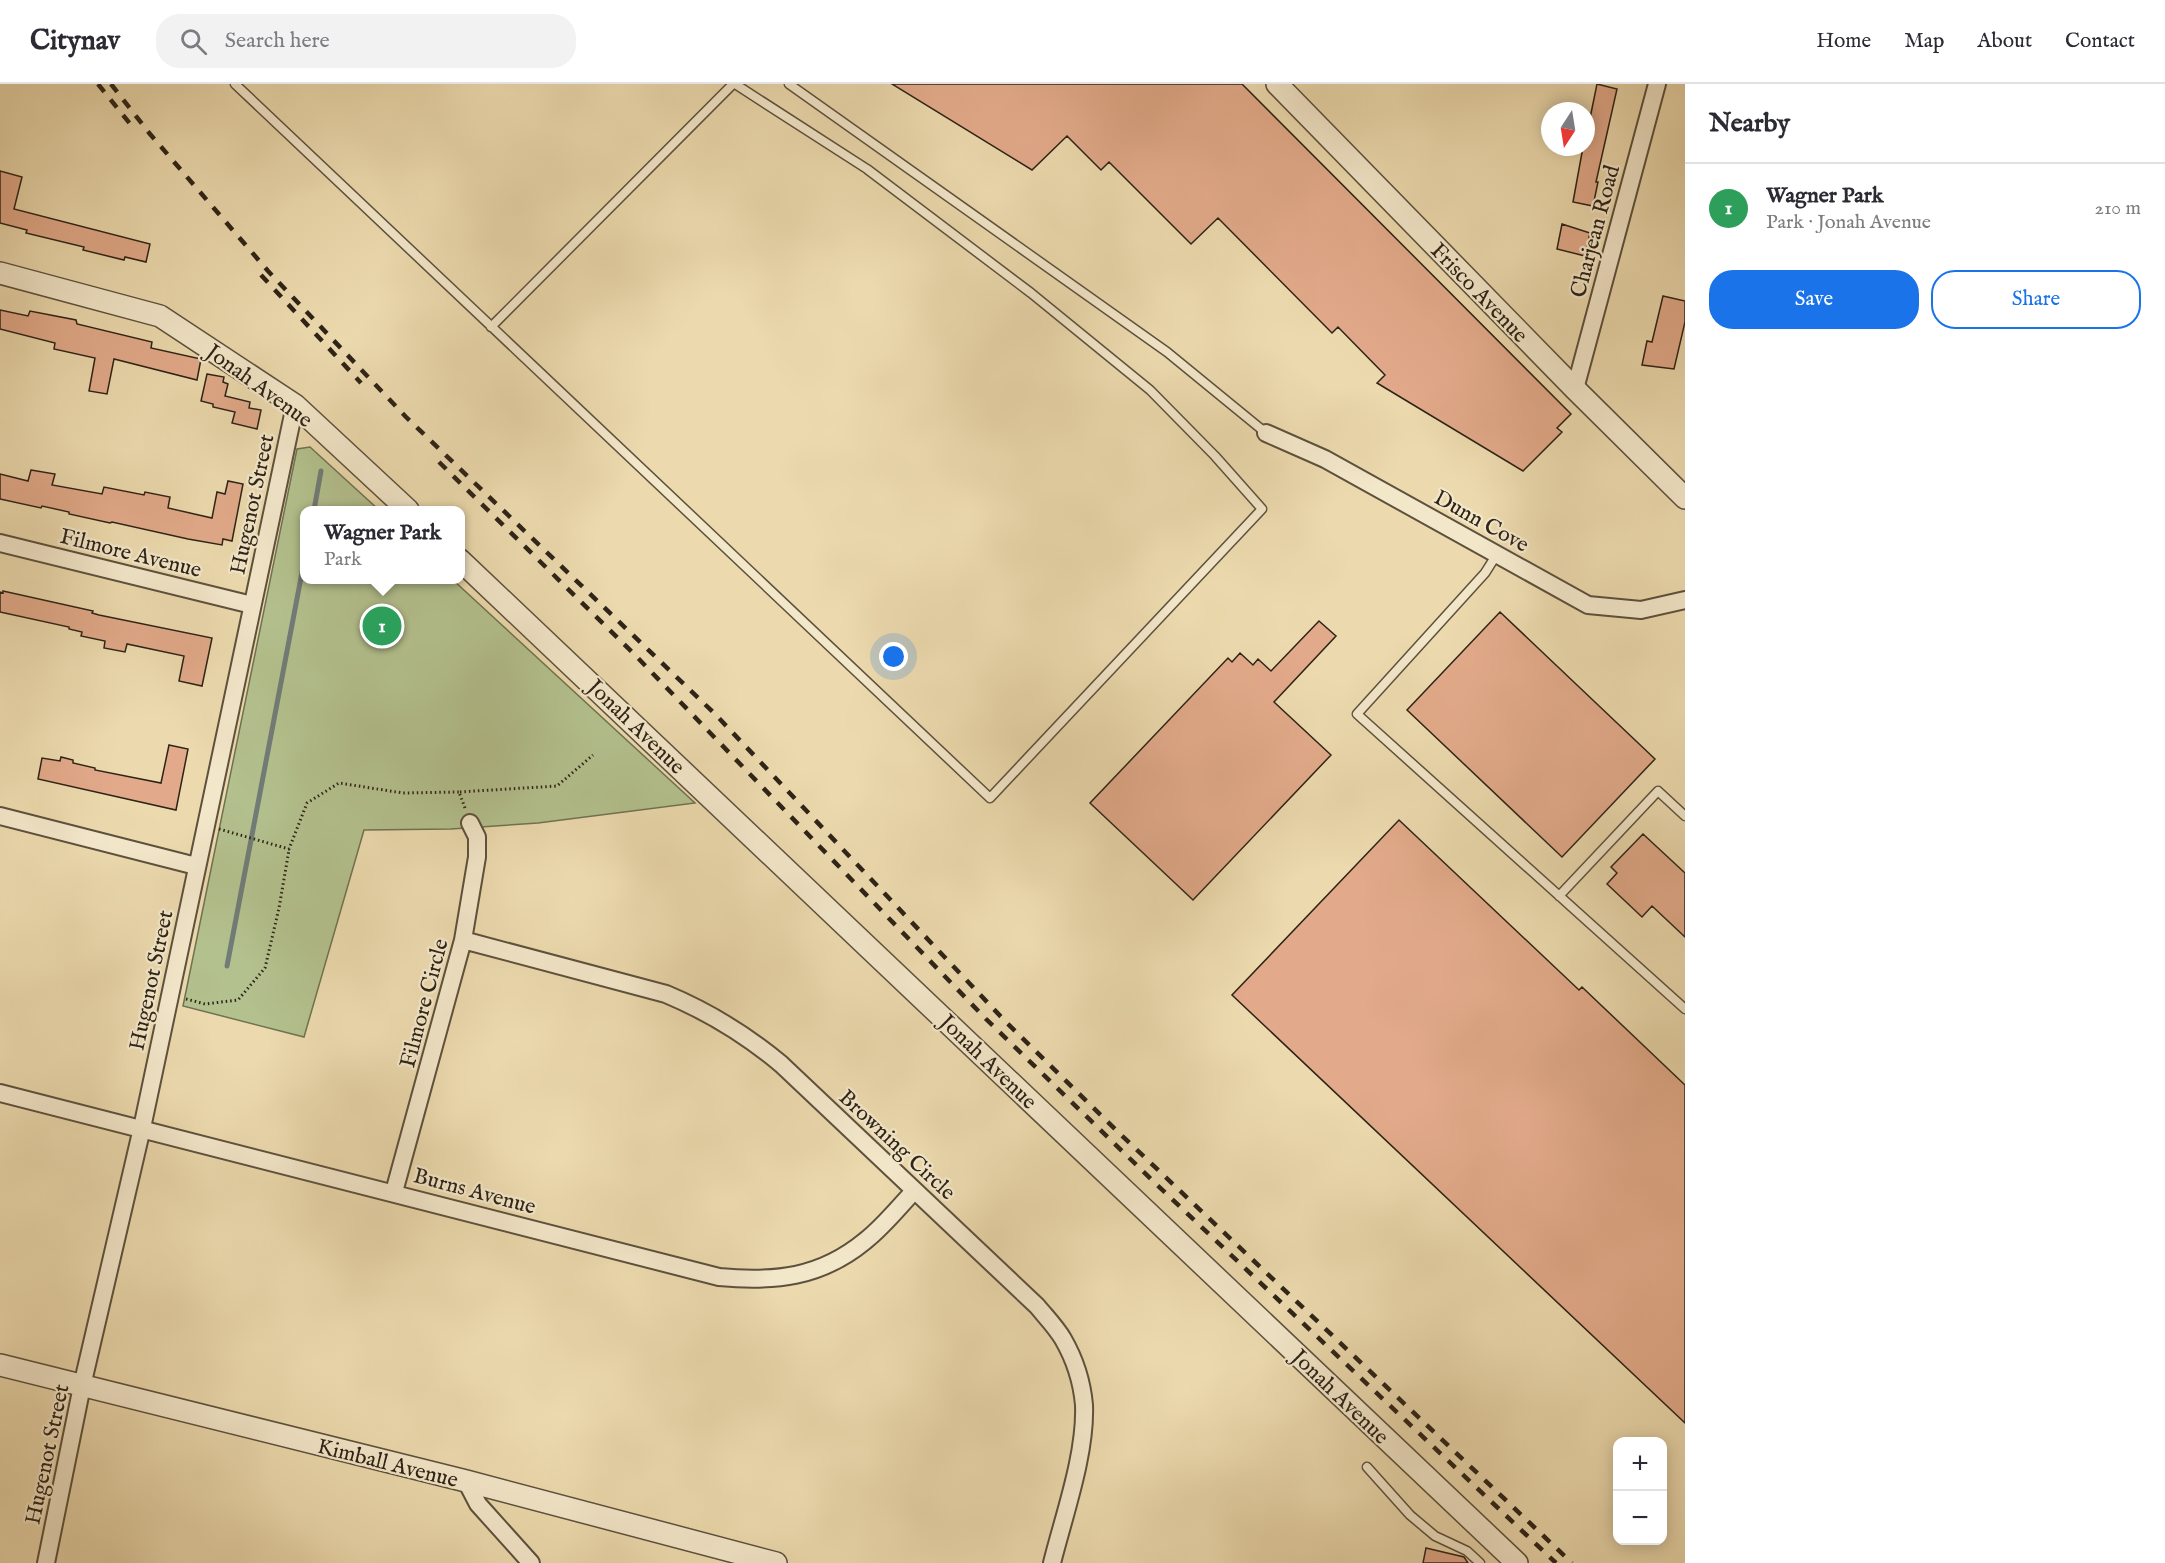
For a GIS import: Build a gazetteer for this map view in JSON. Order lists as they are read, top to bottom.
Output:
{
  "streets": {
    "street": [
      "Charjean Road",
      "Frisco Avenue",
      "Jonah Avenue",
      "Hugenot Street",
      "Dunn Cove",
      "Filmore Avenue",
      "Filmore Circle",
      "Browning Circle",
      "Burns Avenue",
      "Kimball Avenue"
    ]
  },
  "crossings": [
    ["Charjean Road", "Frisco Avenue"],
    ["Jonah Avenue", "Hugenot Street"],
    ["Hugenot Street", "Filmore Avenue"],
    ["Hugenot Street", "Burns Avenue"],
    ["Hugenot Street", "Kimball Avenue"],
    ["Filmore Circle", "Browning Circle"],
    ["Filmore Circle", "Burns Avenue"],
    ["Browning Circle", "Burns Avenue"]
  ],
  "north": "bottom",
  "page": {
    "header": "Citynav",
    "search": "Search here",
    "nav": [
      "Home",
      "Map",
      "About",
      "Contact"
    ],
    "heading": "Nearby",
    "list": [
      {
        "mark": "1",
        "name": "Wagner Park",
        "note": "Park · Jonah Avenue",
        "value": "210 m"
      }
    ],
    "buttons": ["Save", "Share"],
    "popup": ["Wagner Park", "Park"],
    "pins": "1",
    "map_buttons": ["+", "−"]
  }
}
